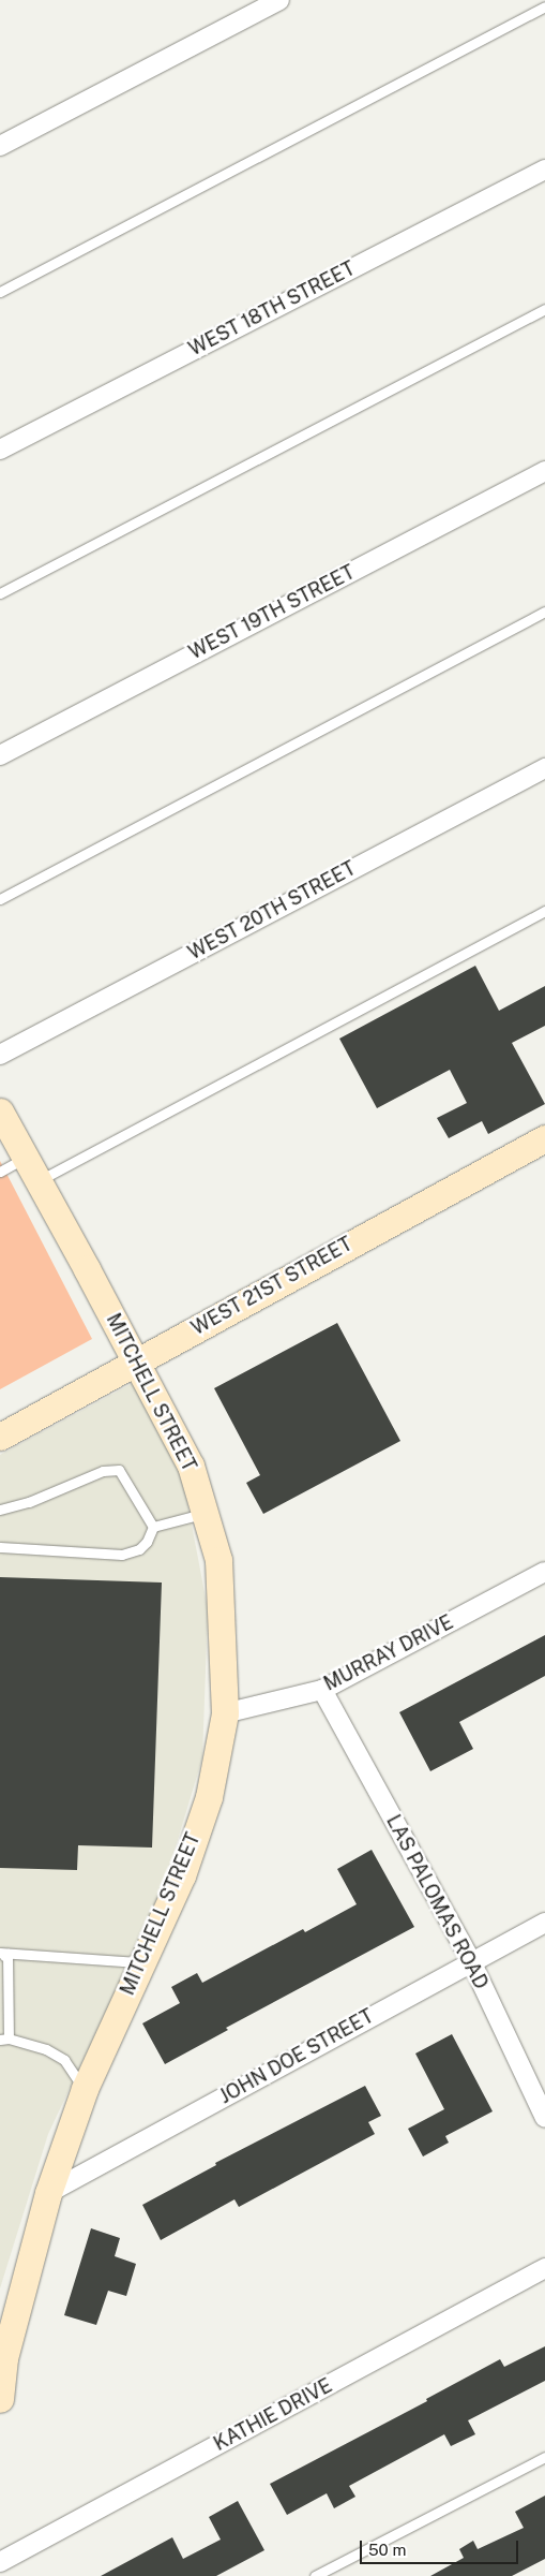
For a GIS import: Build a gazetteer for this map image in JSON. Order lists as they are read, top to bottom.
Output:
{
  "streets": {
    "street": [
      "WEST 18TH STREET",
      "WEST 19TH STREET",
      "WEST 20TH STREET",
      "WEST 21ST STREET",
      "MITCHELL STREET",
      "MURRAY DRIVE",
      "LAS PALOMAS ROAD",
      "JOHN DOE STREET",
      "KATHIE DRIVE"
    ]
  },
  "crossings": [
    ["WEST 21ST STREET", "MITCHELL STREET"],
    ["MITCHELL STREET", "MURRAY DRIVE"],
    ["MITCHELL STREET", "JOHN DOE STREET"],
    ["MURRAY DRIVE", "LAS PALOMAS ROAD"],
    ["LAS PALOMAS ROAD", "JOHN DOE STREET"]
  ],
  "scale_bar": "50 m"
}
